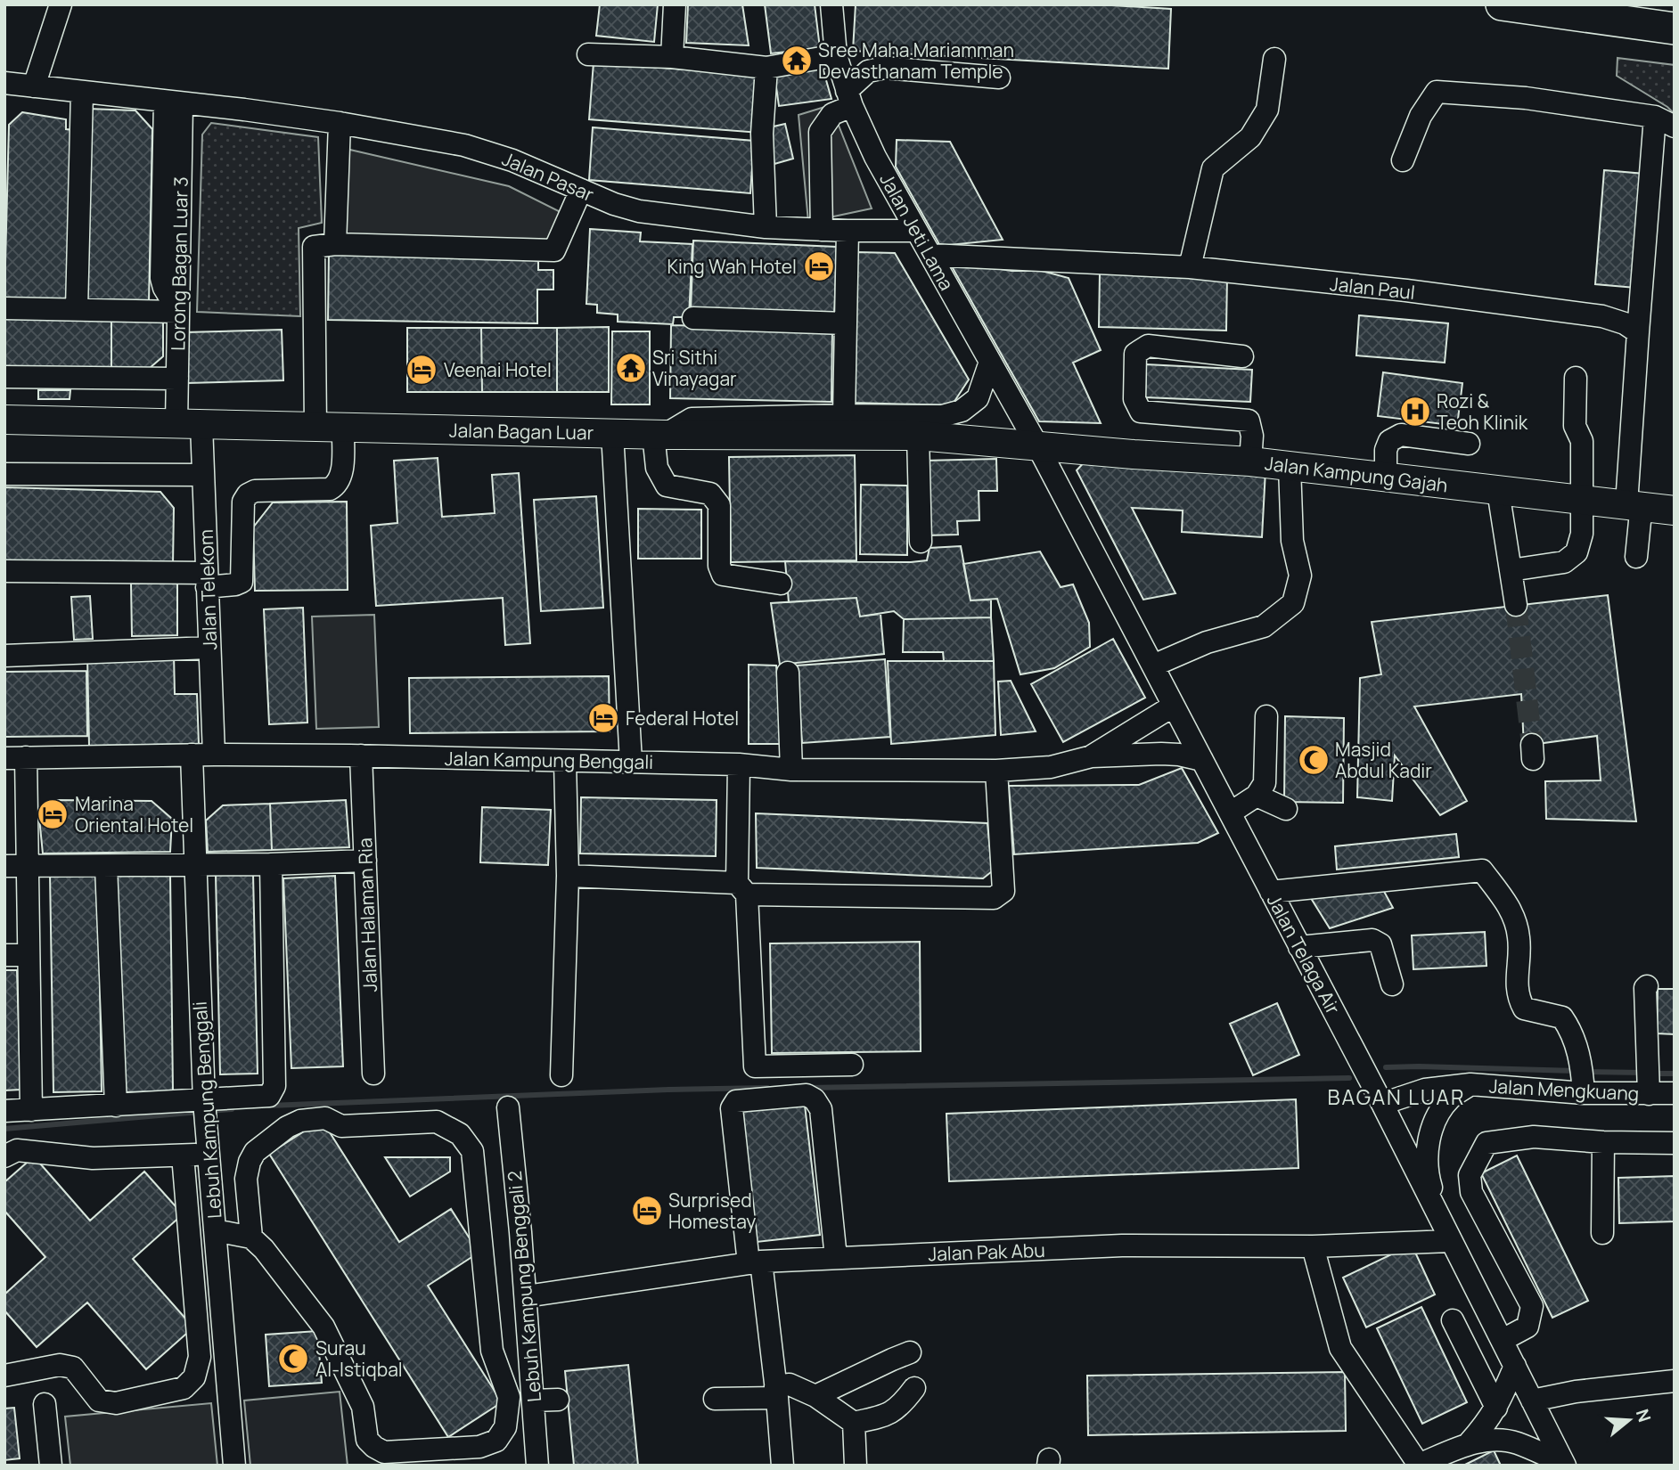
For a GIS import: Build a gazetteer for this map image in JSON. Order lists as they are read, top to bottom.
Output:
{
  "streets": {
    "main road": ["Jalan Bagan Luar", "Jalan Kampung Gajah"],
    "street": [
      "Jalan Pasar",
      "Jalan Jeti Lama",
      "Lorong Bagan Luar 3",
      "Jalan Paul",
      "Jalan Telekom",
      "Jalan Kampung Benggali",
      "Jalan Halaman Ria",
      "Jalan Telaga Air",
      "Jalan Mengkuang",
      "Lebuh Kampung Benggali",
      "Jalan Pak Abu",
      "Lebuh Kampung Benggali 2"
    ]
  },
  "crossings": [
    ["Jalan Pasar", "Jalan Jeti Lama"],
    ["Jalan Pasar", "Lorong Bagan Luar 3"],
    ["Jalan Jeti Lama", "Jalan Paul"],
    ["Jalan Jeti Lama", "Jalan Bagan Luar"],
    ["Jalan Jeti Lama", "Jalan Kampung Gajah"],
    ["Jalan Jeti Lama", "Jalan Telaga Air"],
    ["Lorong Bagan Luar 3", "Jalan Bagan Luar"],
    ["Lorong Bagan Luar 3", "Jalan Telekom"],
    ["Jalan Bagan Luar", "Jalan Kampung Gajah"],
    ["Jalan Bagan Luar", "Jalan Telekom"],
    ["Jalan Bagan Luar", "Jalan Telaga Air"],
    ["Jalan Kampung Gajah", "Jalan Telaga Air"],
    ["Jalan Telekom", "Jalan Kampung Benggali"],
    ["Jalan Kampung Benggali", "Jalan Halaman Ria"],
    ["Jalan Kampung Benggali", "Lebuh Kampung Benggali"],
    ["Jalan Telaga Air", "Jalan Mengkuang"],
    ["Jalan Telaga Air", "Jalan Pak Abu"],
    ["Jalan Pak Abu", "Lebuh Kampung Benggali 2"]
  ],
  "districts": ["BAGAN LUAR"],
  "places": {
    "temple": ["Sree Maha Mariamman Devasthanam Temple", "Sri Sithi Vinayagar"],
    "hotel": [
      "King Wah Hotel",
      "Veenai Hotel",
      "Federal Hotel",
      "Marina Oriental Hotel",
      "Surprised Homestay"
    ],
    "hospital": ["Rozi & Teoh Klinik"],
    "mosque": ["Masjid Abdul Kadir", "Surau Al-Istiqbal"]
  },
  "north": "right"
}
